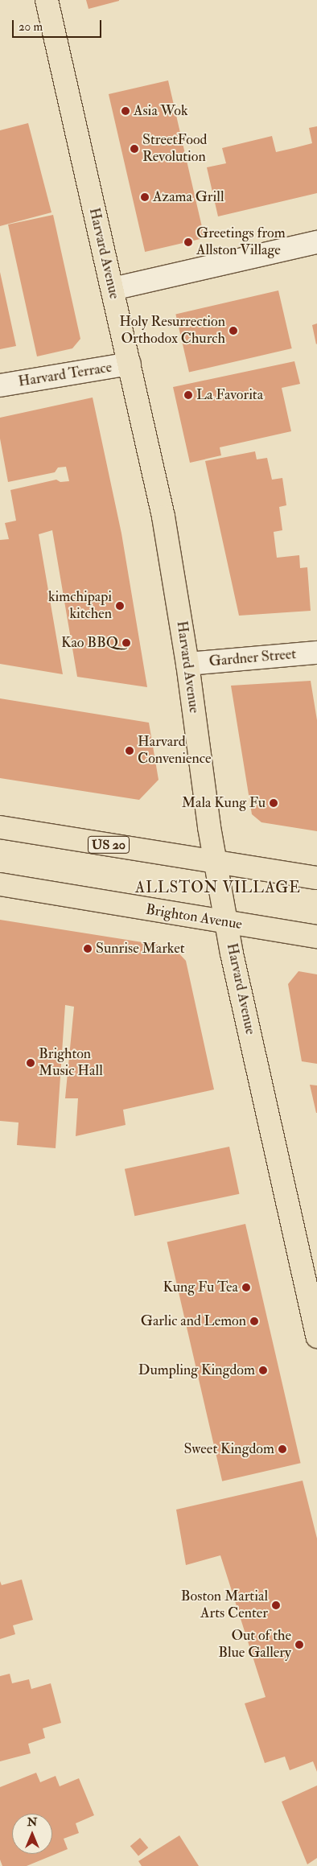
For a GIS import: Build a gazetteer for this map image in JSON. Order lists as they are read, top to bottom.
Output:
{
  "streets": {
    "main road": ["Harvard Avenue", "US 20", "Brighton Avenue"],
    "street": ["Harvard Terrace", "Gardner Street"]
  },
  "crossings": [
    ["Harvard Avenue", "Harvard Terrace"],
    ["Harvard Avenue", "Gardner Street"],
    ["Harvard Avenue", "US 20"],
    ["Harvard Avenue", "Brighton Avenue"]
  ],
  "districts": ["ALLSTON VILLAGE"],
  "places": [
    "Asia Wok",
    "StreetFood Revolution",
    "Azama Grill",
    "Greetings from Allston Village",
    "Holy Resurrection Orthodox Church",
    "La Favorita",
    "kimchipapi kitchen",
    "Kao BBQ",
    "Harvard Convenience",
    "Mala Kung Fu",
    "Sunrise Market",
    "Brighton Music Hall",
    "Kung Fu Tea",
    "Garlic and Lemon",
    "Dumpling Kingdom",
    "Sweet Kingdom",
    "Boston Martial Arts Center",
    "Out of the Blue Gallery"
  ],
  "scale_bar": "20 m",
  "north": "top"
}
